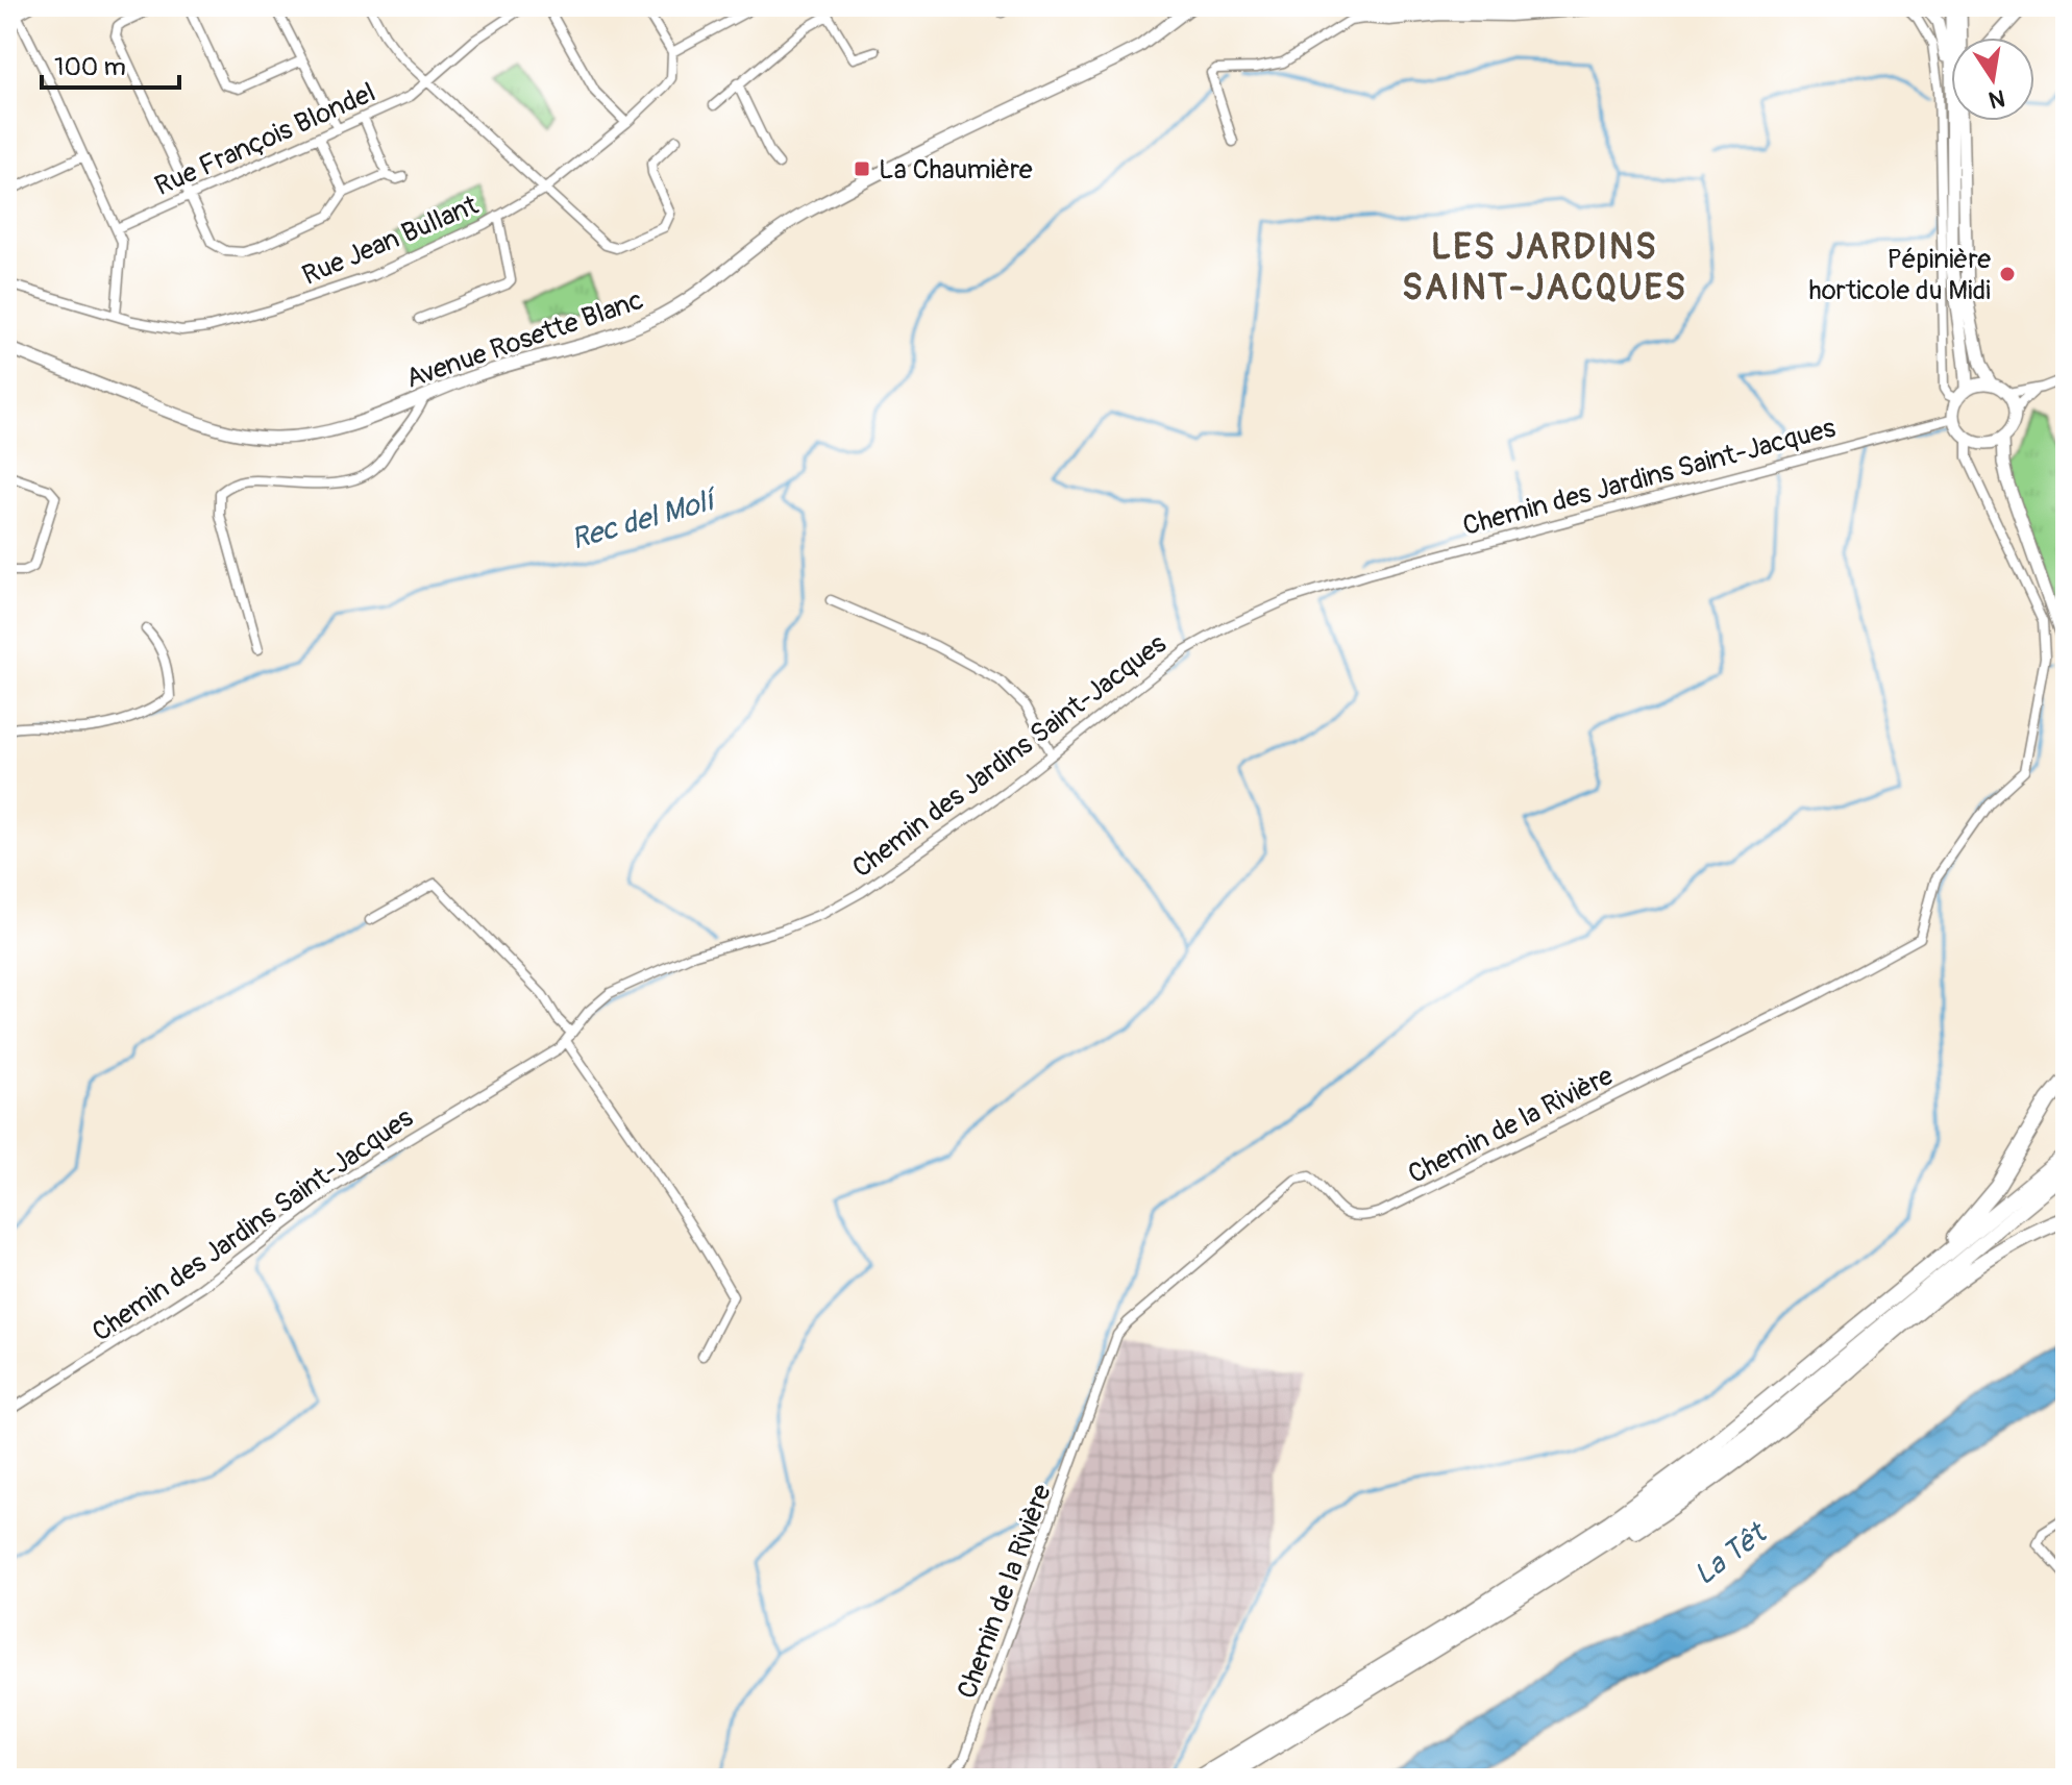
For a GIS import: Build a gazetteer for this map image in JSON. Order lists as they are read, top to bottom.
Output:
{
  "streets": {
    "main road": ["Avenue Rosette Blanc"],
    "street": [
      "Rue François Blondel",
      "Rue Jean Bullant",
      "Chemin des Jardins Saint-Jacques",
      "Chemin de la Rivière"
    ]
  },
  "crossings": [
    ["Chemin des Jardins Saint-Jacques", "Chemin de la Rivière"]
  ],
  "districts": ["LES JARDINS SAINT-JACQUES"],
  "water": ["Rec del Molí", "La Têt"],
  "places": {
    "transit": ["La Chaumière"],
    "other": ["Pépinière horticole du Midi"]
  },
  "scale_bar": "100 m",
  "north": "bottom"
}
